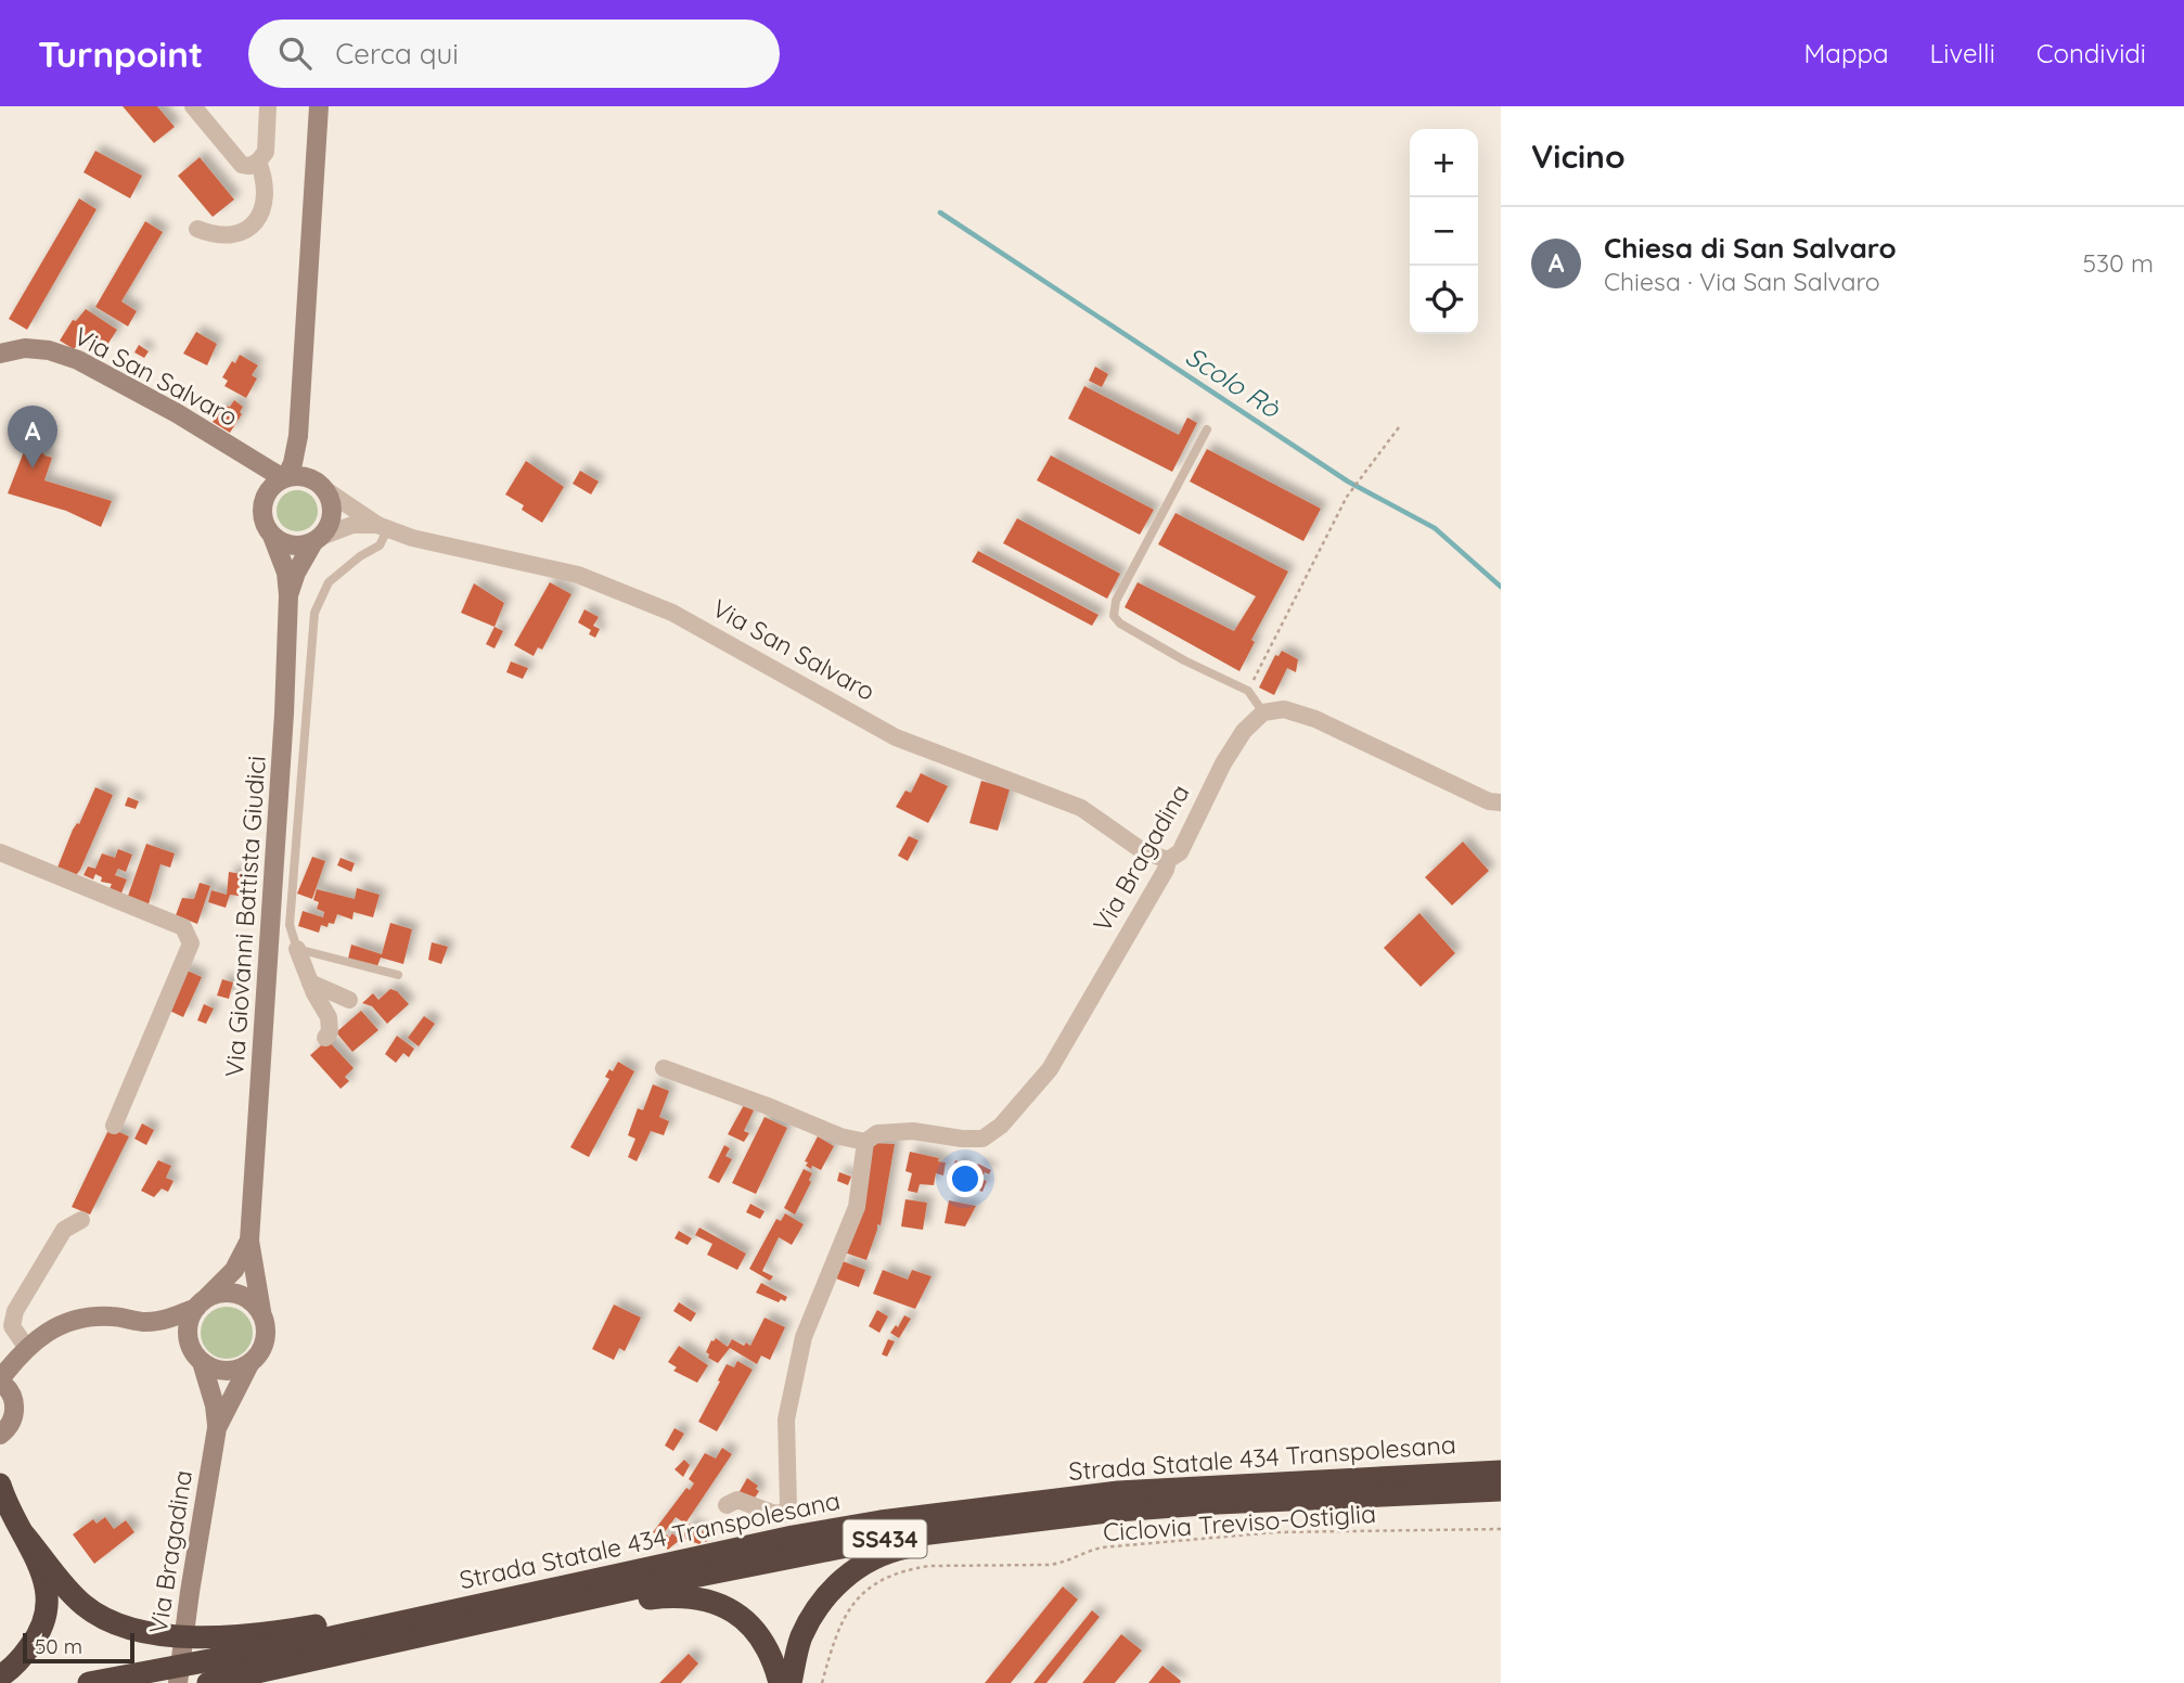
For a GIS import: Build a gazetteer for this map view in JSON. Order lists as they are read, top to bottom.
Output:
{
  "streets": {
    "highway": ["Strada Statale 434 Transpolesana", "SS434"],
    "main road": ["Via San Salvaro", "Via Bragadina", "Via Giovanni Battista Giudici"],
    "path": ["Ciclovia Treviso-Ostiglia"]
  },
  "crossings": [
    ["Via San Salvaro", "Via Bragadina"],
    ["Via San Salvaro", "Via Giovanni Battista Giudici"],
    ["Via Bragadina", "Via Giovanni Battista Giudici"]
  ],
  "water": ["Scolo Rò"],
  "scale_bar": "50 m",
  "page": {
    "header": "Turnpoint",
    "search": "Cerca qui",
    "nav": ["Mappa", "Livelli", "Condividi"],
    "heading": "Vicino",
    "map_buttons": ["+", "−"],
    "list": [
      {
        "mark": "A",
        "name": "Chiesa di San Salvaro",
        "note": "Chiesa · Via San Salvaro",
        "value": "530 m"
      }
    ],
    "pins": "A",
    "scale": "50 m"
  }
}
